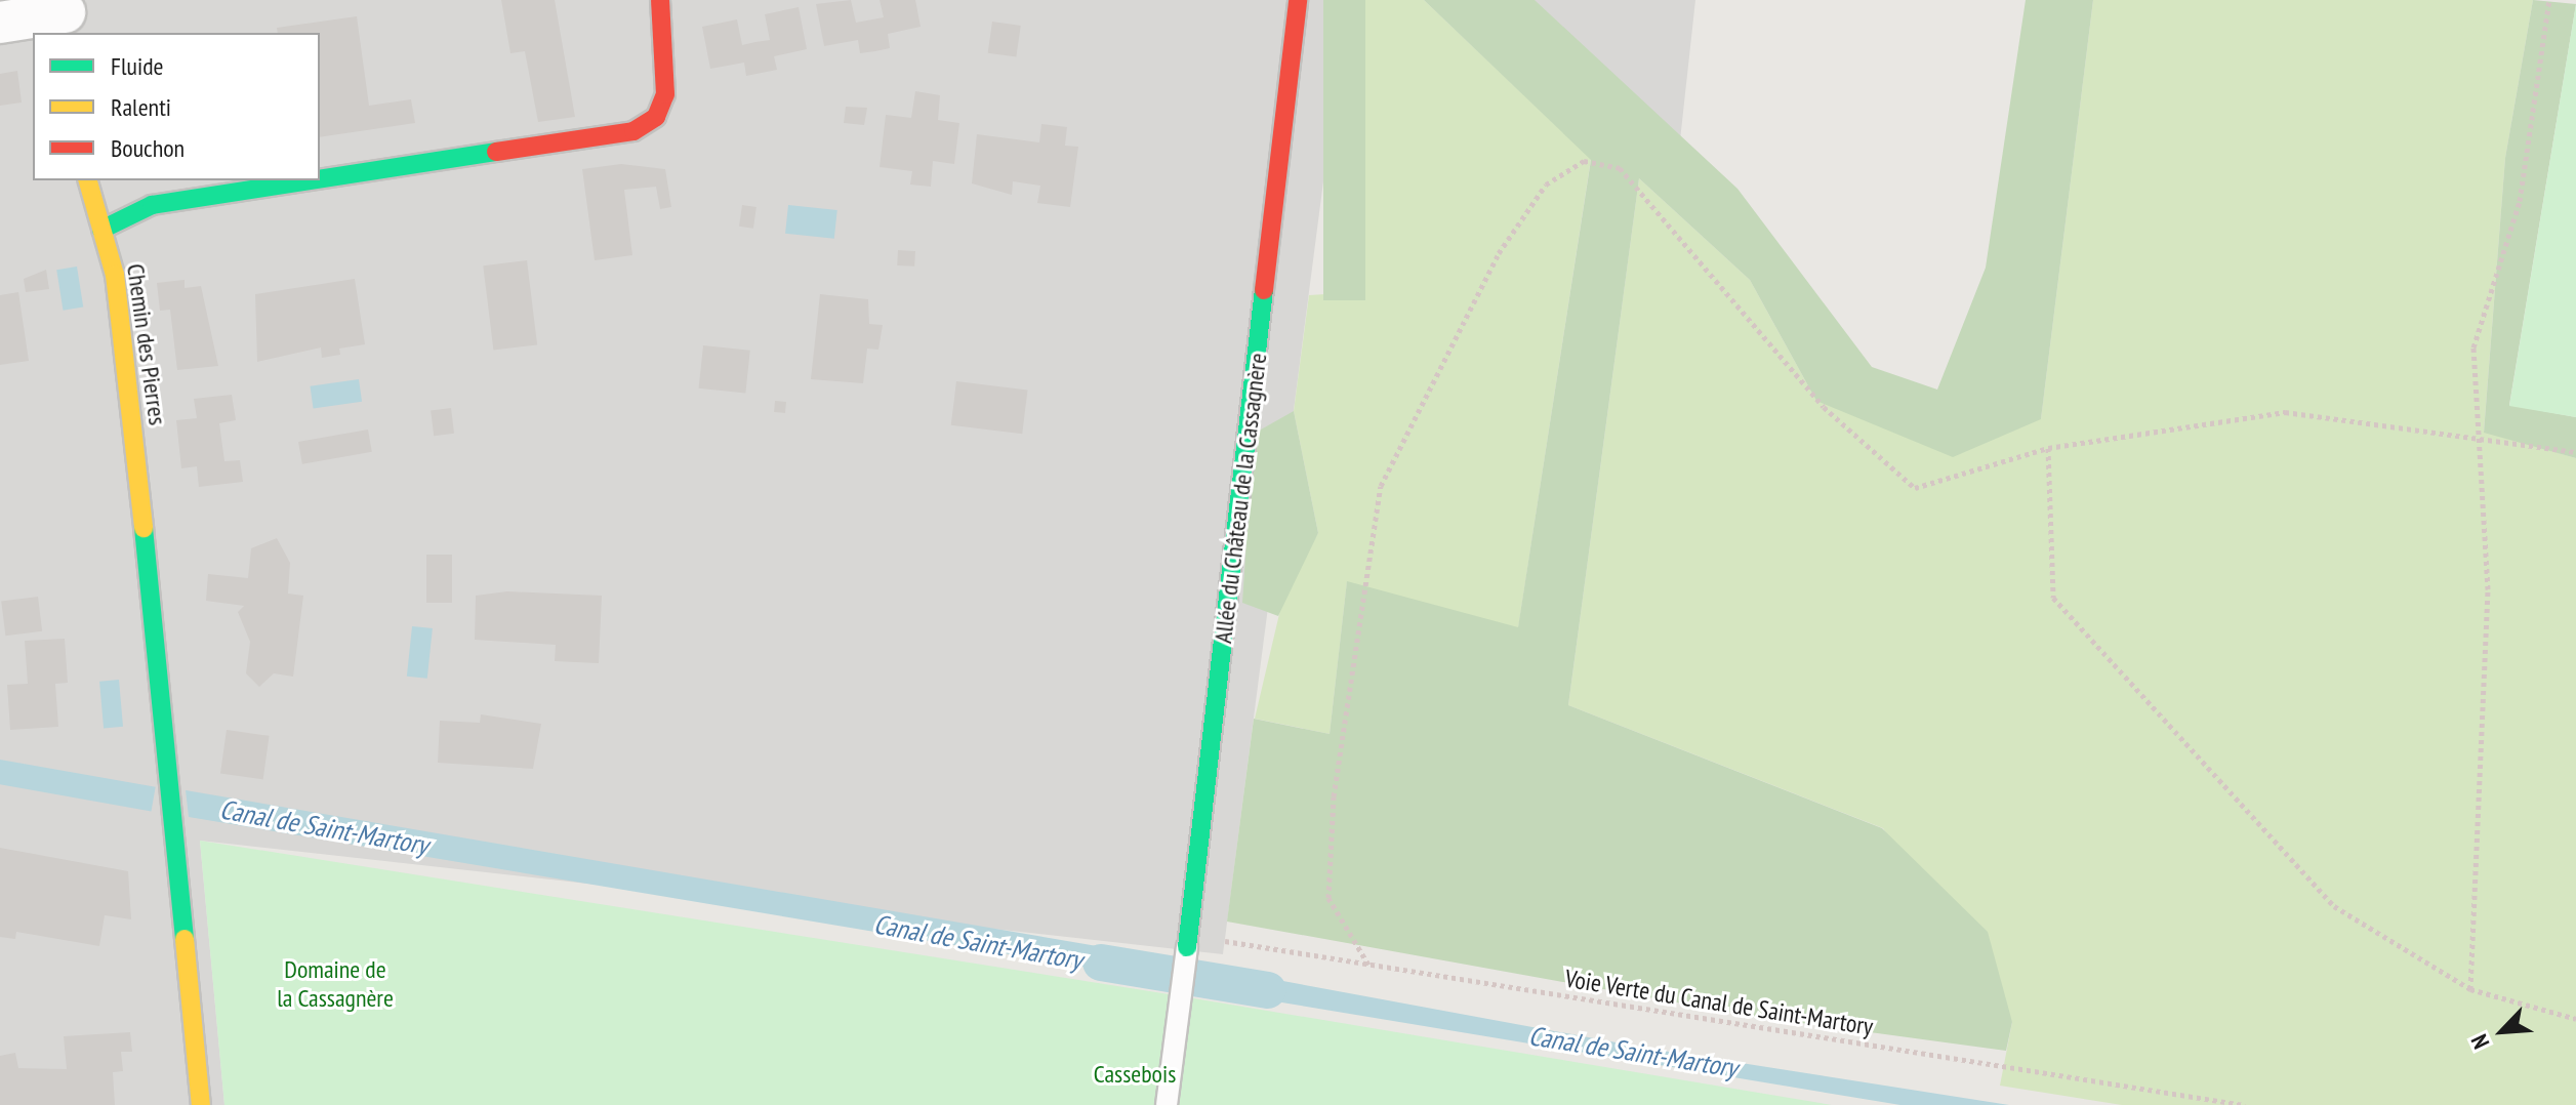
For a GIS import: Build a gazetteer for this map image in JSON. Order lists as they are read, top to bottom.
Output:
{
  "streets": {
    "street": ["Chemin des Pierres", "Allée du Château de la Cassagnère"],
    "path": ["Voie Verte du Canal de Saint-Martory"]
  },
  "crossings": [
    ["Allée du Château de la Cassagnère", "Voie Verte du Canal de Saint-Martory"]
  ],
  "water": ["Canal de Saint-Martory"],
  "parks": ["Domaine de la Cassagnère", "Cassebois"],
  "legend": ["Fluide", "Ralenti", "Bouchon"],
  "north": "bottom left"
}
